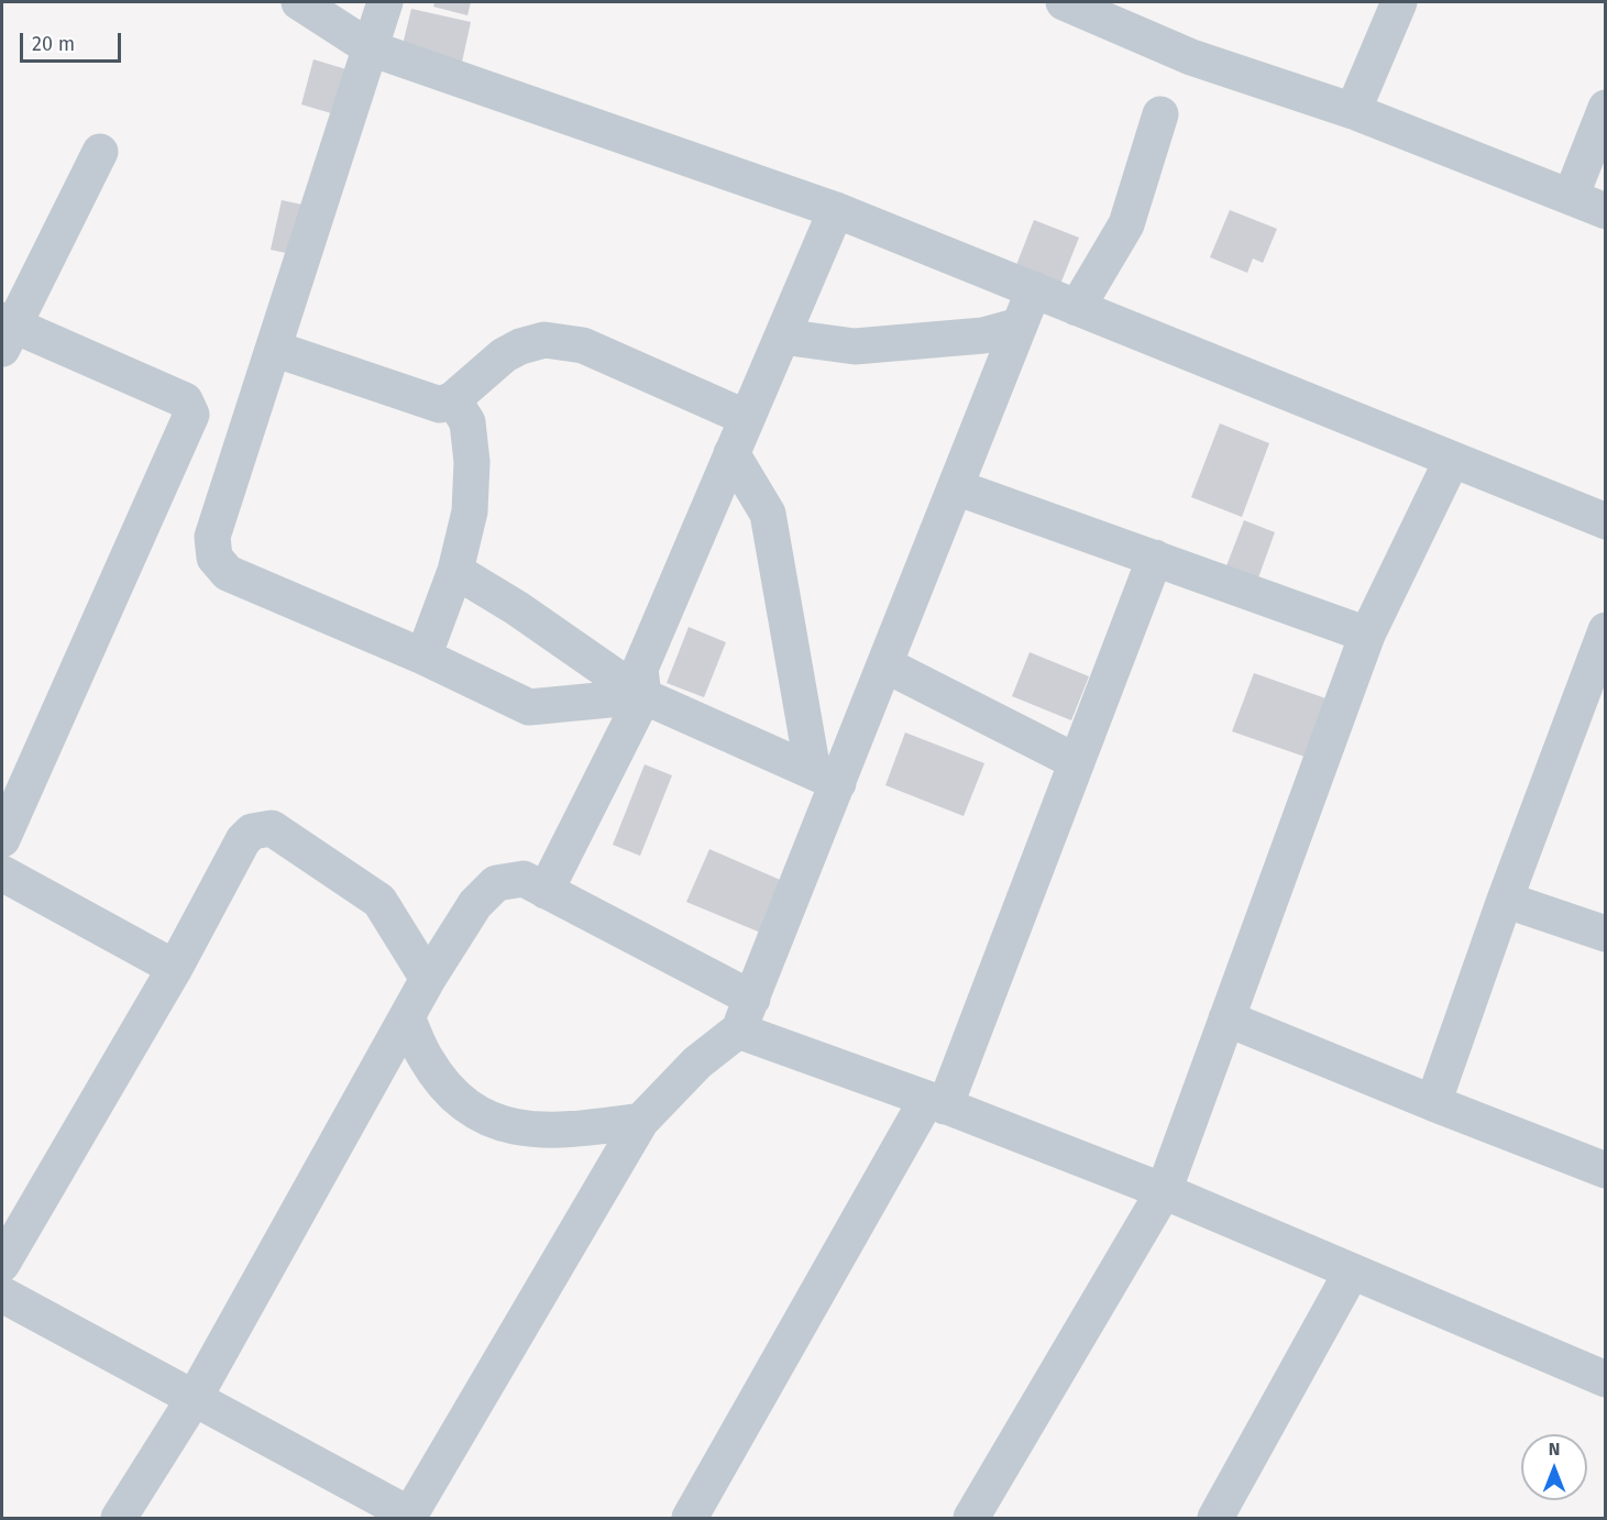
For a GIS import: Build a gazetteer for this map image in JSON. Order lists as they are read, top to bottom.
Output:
{
  "scale_bar": "20 m",
  "north": "top"
}
